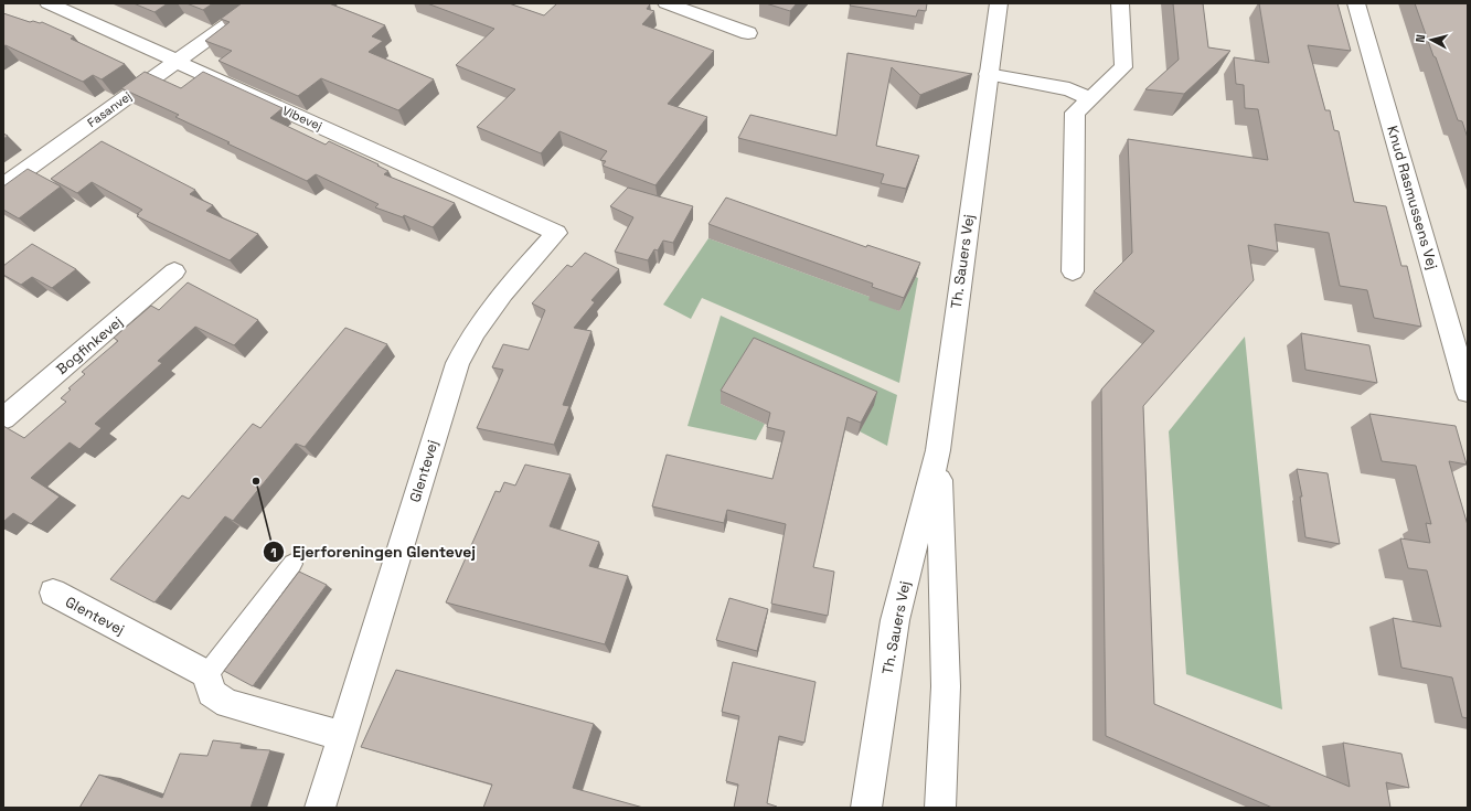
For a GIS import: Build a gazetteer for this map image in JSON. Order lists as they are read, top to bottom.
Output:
{
  "streets": {
    "street": [
      "Fasanvej",
      "Vibevej",
      "Knud Rasmussens Vej",
      "Th. Sauers Vej",
      "Bogfinkevej",
      "Glentevej"
    ]
  },
  "crossings": [
    ["Fasanvej", "Vibevej"],
    ["Vibevej", "Glentevej"]
  ],
  "places": ["Ejerforeningen Glentevej"],
  "north": "left"
}
